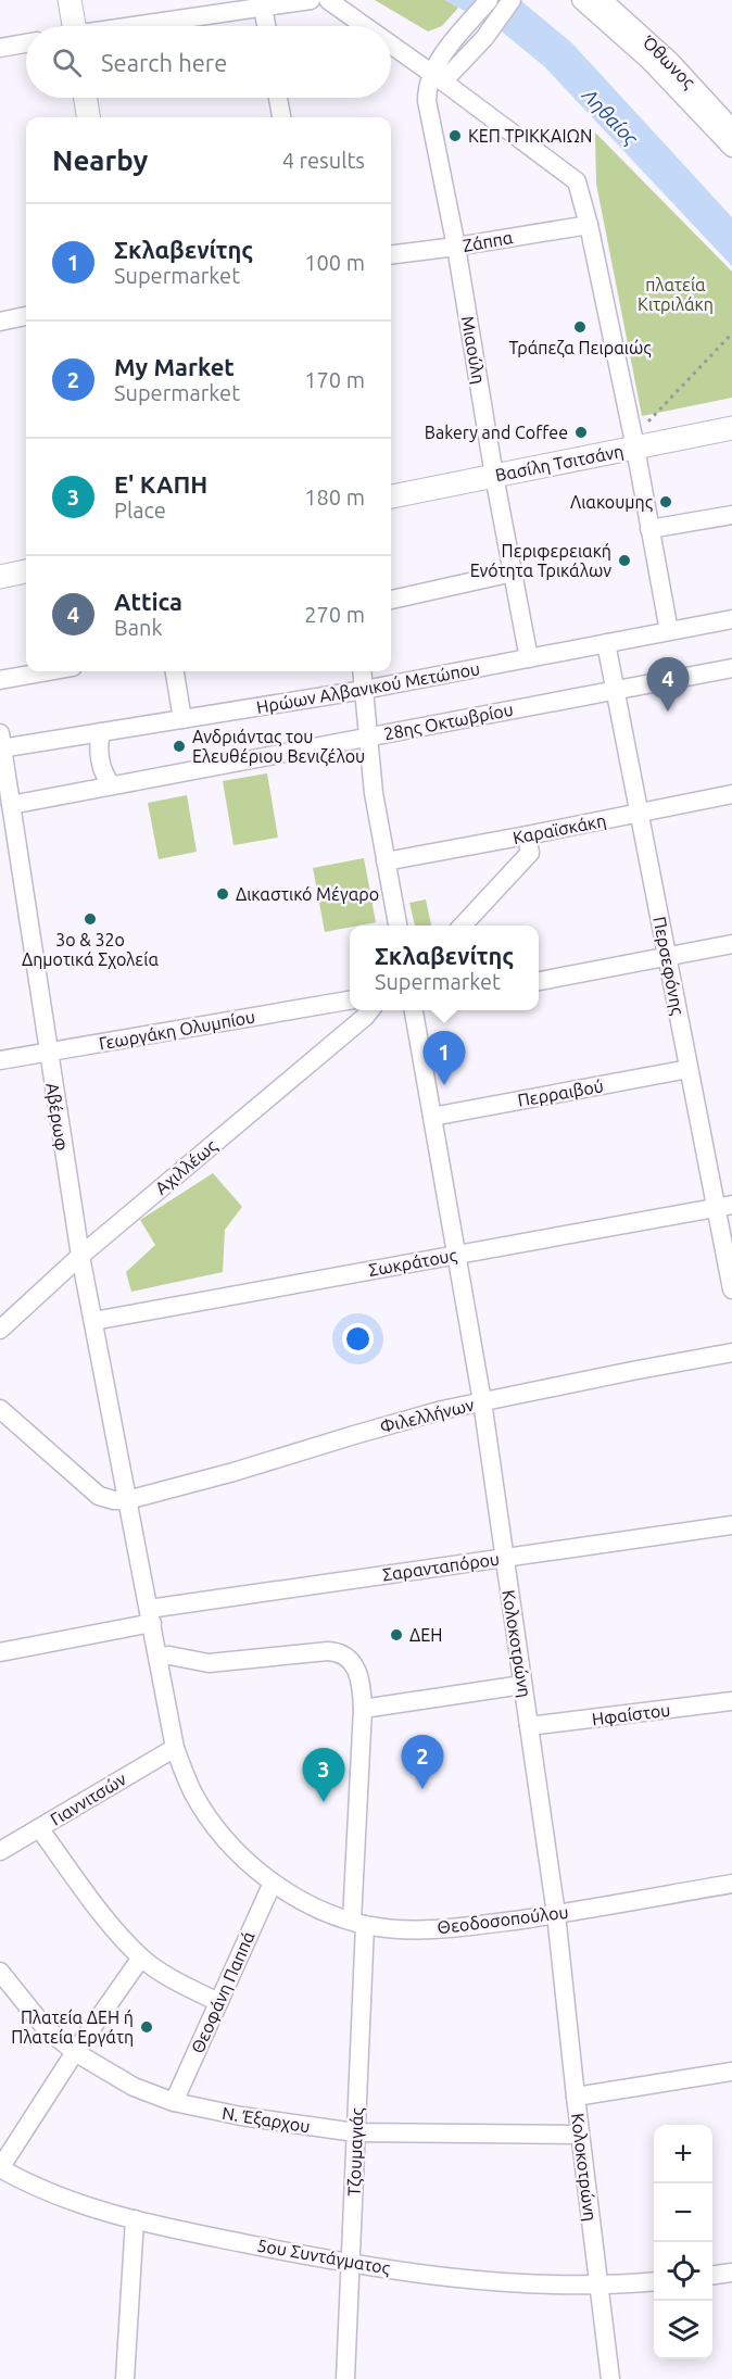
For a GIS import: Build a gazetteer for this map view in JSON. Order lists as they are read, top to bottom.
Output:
{
  "streets": {
    "main road": ["Βασίλη Τσιτσάνη"],
    "street": [
      "Όθωνος",
      "Ζάππα",
      "Μιαούλη",
      "Ηρώων Αλβανικού Μετώπου",
      "28ης Οκτωβρίου",
      "Καραϊσκάκη",
      "Περσεφόνης",
      "Γεωργάκη Ολυμπίου",
      "Περραιβού",
      "Αβέρωφ",
      "Αχιλλέως",
      "Σωκράτους",
      "Φιλελλήνων",
      "Σαρανταπόρου",
      "Κολοκοτρώνη",
      "Ηφαίστου",
      "Γιαννιτσών",
      "Θεοδοσοπούλου",
      "Θεοφάνη Παππά",
      "Ν. Έξαρχου",
      "Τζουμαγιάς",
      "5ου Συντάγματος"
    ]
  },
  "crossings": [
    ["Ζάππα", "Μιαούλη"],
    ["Μιαούλη", "Βασίλη Τσιτσάνη"],
    ["Μιαούλη", "Ηρώων Αλβανικού Μετώπου"],
    ["Ηρώων Αλβανικού Μετώπου", "Περσεφόνης"],
    ["Ηρώων Αλβανικού Μετώπου", "Αβέρωφ"],
    ["28ης Οκτωβρίου", "Περσεφόνης"],
    ["28ης Οκτωβρίου", "Αβέρωφ"],
    ["Καραϊσκάκη", "Περσεφόνης"],
    ["Περσεφόνης", "Περραιβού"],
    ["Περσεφόνης", "Σωκράτους"],
    ["Γεωργάκη Ολυμπίου", "Αβέρωφ"],
    ["Περραιβού", "Κολοκοτρώνη"],
    ["Αβέρωφ", "Αχιλλέως"],
    ["Αβέρωφ", "Σωκράτους"],
    ["Αβέρωφ", "Φιλελλήνων"],
    ["Αβέρωφ", "Θεοδοσοπούλου"],
    ["Σωκράτους", "Κολοκοτρώνη"],
    ["Φιλελλήνων", "Κολοκοτρώνη"],
    ["Φιλελλήνων", "Θεοδοσοπούλου"],
    ["Σαρανταπόρου", "Κολοκοτρώνη"],
    ["Σαρανταπόρου", "Θεοδοσοπούλου"],
    ["Κολοκοτρώνη", "Ηφαίστου"],
    ["Κολοκοτρώνη", "Θεοδοσοπούλου"],
    ["Κολοκοτρώνη", "Ν. Έξαρχου"],
    ["Κολοκοτρώνη", "5ου Συντάγματος"],
    ["Γιαννιτσών", "Θεοδοσοπούλου"],
    ["Θεοδοσοπούλου", "Θεοφάνη Παππά"],
    ["Θεοδοσοπούλου", "Τζουμαγιάς"],
    ["Θεοφάνη Παππά", "Ν. Έξαρχου"],
    ["Ν. Έξαρχου", "Τζουμαγιάς"],
    ["Τζουμαγιάς", "5ου Συντάγματος"]
  ],
  "water": ["Ληθαίος"],
  "parks": ["πλατεία Κιτριλάκη"],
  "places": [
    "ΚΕΠ ΤΡΙΚΚΑΙΩΝ",
    "Τράπεζα Πειραιώς",
    "Bakery and Coffee",
    "Λιακουμης",
    "Περιφερειακή Ενότητα Τρικάλων",
    "Ανδριάντας του Ελευθέριου Βενιζέλου",
    "Δικαστικό Μέγαρο",
    "3ο & 32ο Δημοτικά Σχολεία",
    "ΔΕΗ",
    "Πλατεία ΔΕΗ ή Πλατεία Εργάτη"
  ],
  "page": {
    "search": "Search here",
    "heading": ["Nearby", "4 results"],
    "list": [
      {
        "mark": "1",
        "name": "Σκλαβενίτης",
        "note": "Supermarket",
        "value": "100 m"
      },
      {
        "mark": "2",
        "name": "My Market",
        "note": "Supermarket",
        "value": "170 m"
      },
      {
        "mark": "3",
        "name": "Ε' ΚΑΠΗ",
        "note": "Place",
        "value": "180 m"
      },
      {
        "mark": "4",
        "name": "Attica",
        "note": "Bank",
        "value": "270 m"
      }
    ],
    "pins": [
      "4",
      "1",
      "2",
      "3"
    ],
    "popup": ["Σκλαβενίτης", "Supermarket"],
    "map_buttons": ["+", "−"]
  }
}
